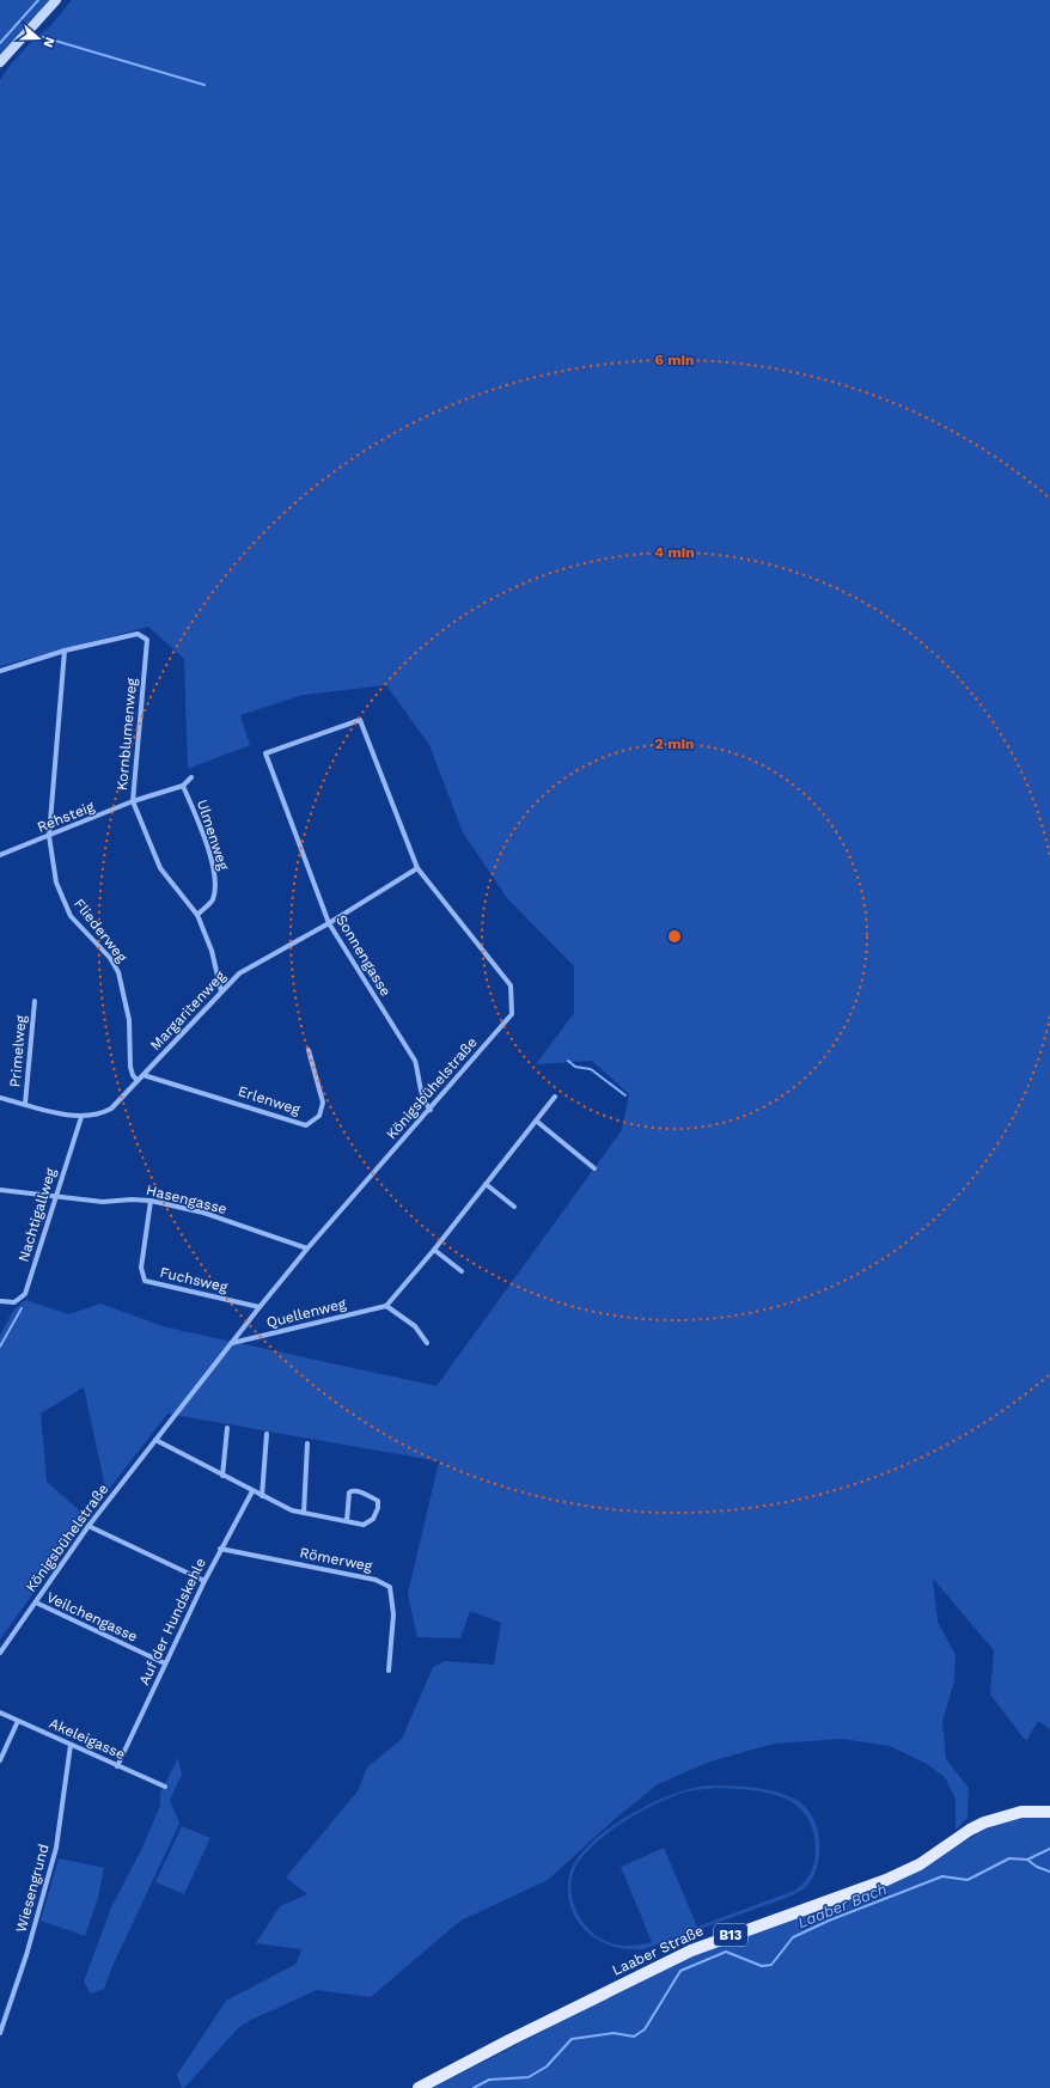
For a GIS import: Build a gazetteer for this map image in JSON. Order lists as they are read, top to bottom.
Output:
{
  "streets": {
    "main road": ["B13", "Laaber Straße"],
    "street": [
      "Kornblumenweg",
      "Rehsteig",
      "Ulmenweg",
      "Fliederweg",
      "Sonnengasse",
      "Margaritenweg",
      "Primelweg",
      "Königsbühelstraße",
      "Erlenweg",
      "Hasengasse",
      "Nachtigallweg",
      "Fuchsweg",
      "Quellenweg",
      "Römerweg",
      "Veilchengasse",
      "Auf der Hundskehle",
      "Akeleigasse",
      "Wiesengrund"
    ]
  },
  "crossings": [
    ["Kornblumenweg", "Rehsteig"],
    ["Kornblumenweg", "Ulmenweg"],
    ["Kornblumenweg", "Fliederweg"],
    ["Kornblumenweg", "Margaritenweg"],
    ["Rehsteig", "Ulmenweg"],
    ["Rehsteig", "Fliederweg"],
    ["Fliederweg", "Margaritenweg"],
    ["Sonnengasse", "Margaritenweg"],
    ["Sonnengasse", "Königsbühelstraße"],
    ["Margaritenweg", "Primelweg"],
    ["Margaritenweg", "Königsbühelstraße"],
    ["Margaritenweg", "Erlenweg"],
    ["Margaritenweg", "Nachtigallweg"],
    ["Königsbühelstraße", "Hasengasse"],
    ["Königsbühelstraße", "Fuchsweg"],
    ["Königsbühelstraße", "Quellenweg"],
    ["Königsbühelstraße", "Veilchengasse"],
    ["Hasengasse", "Nachtigallweg"],
    ["Hasengasse", "Fuchsweg"],
    ["Römerweg", "Auf der Hundskehle"],
    ["Veilchengasse", "Auf der Hundskehle"],
    ["Auf der Hundskehle", "Akeleigasse"],
    ["Akeleigasse", "Wiesengrund"]
  ],
  "water": ["Laaber Bach"],
  "north": "right",
  "rings": ["6 min", "4 min", "2 min"]
}
